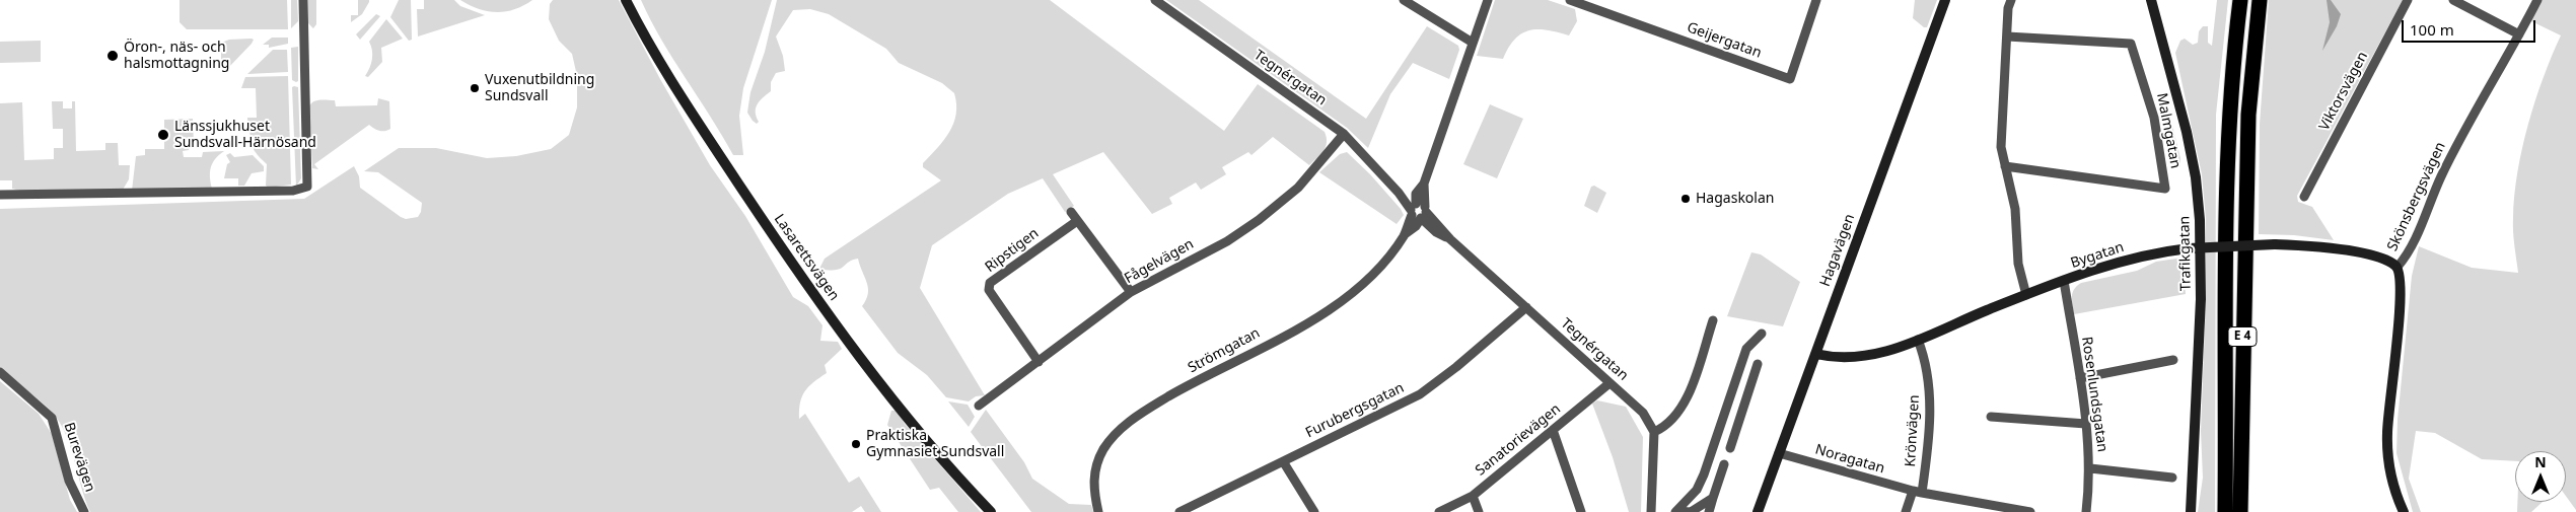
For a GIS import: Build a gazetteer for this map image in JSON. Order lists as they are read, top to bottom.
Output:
{
  "streets": {
    "highway": ["E 4"],
    "street": [
      "Geijergatan",
      "Tegnérgatan",
      "Viktorsvägen",
      "Malmgatan",
      "Skönsbergsvägen",
      "Ripstigen",
      "Hagavägen",
      "Trafikgatan",
      "Bygatan",
      "Lasarettsvägen",
      "Fågelvägen",
      "Strömgatan",
      "Rosenlundsgatan",
      "Furubergsgatan",
      "Krönvägen",
      "Sanatorievägen",
      "Burevägen",
      "Noragatan"
    ]
  },
  "crossings": [
    ["Tegnérgatan", "Fågelvägen"],
    ["Tegnérgatan", "Strömgatan"],
    ["Tegnérgatan", "Furubergsgatan"],
    ["Tegnérgatan", "Sanatorievägen"],
    ["Skönsbergsvägen", "Bygatan"],
    ["Ripstigen", "Fågelvägen"],
    ["Hagavägen", "Bygatan"],
    ["Hagavägen", "Noragatan"],
    ["Bygatan", "Rosenlundsgatan"],
    ["Bygatan", "Krönvägen"],
    ["Krönvägen", "Noragatan"]
  ],
  "places": [
    "Öron-, näs- och halsmottagning",
    "Vuxenutbildning Sundsvall",
    "Länssjukhuset Sundsvall-Härnösand",
    "Hagaskolan",
    "Praktiska Gymnasiet Sundsvall"
  ],
  "scale_bar": "100 m",
  "north": "top"
}
